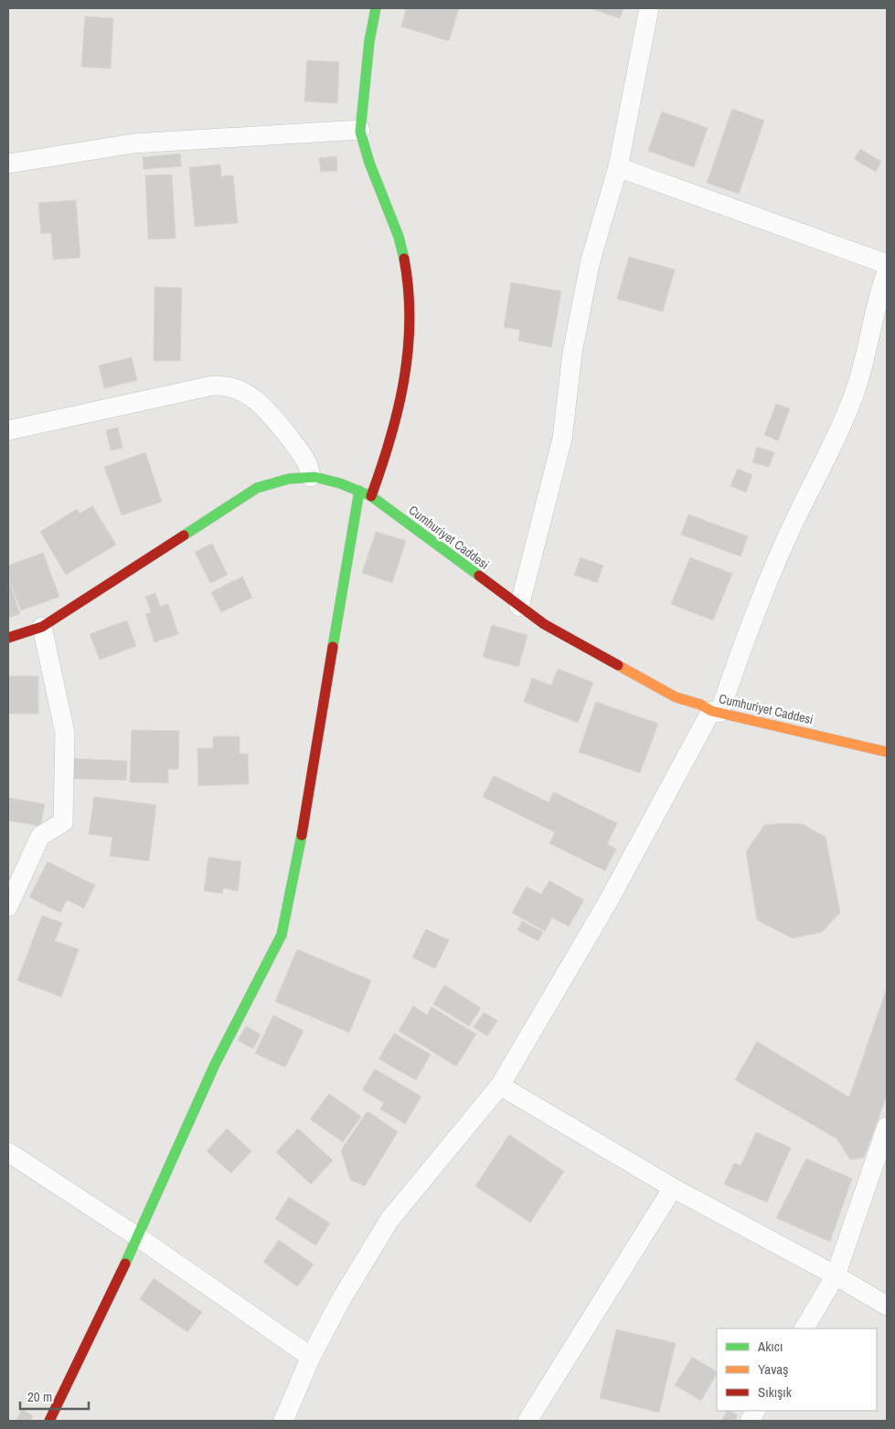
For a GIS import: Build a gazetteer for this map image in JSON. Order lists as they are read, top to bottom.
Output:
{
  "streets": {
    "street": ["Cumhuriyet Caddesi"]
  },
  "legend": ["Akıcı", "Yavaş", "Sıkışık"],
  "scale_bar": "20 m"
}
